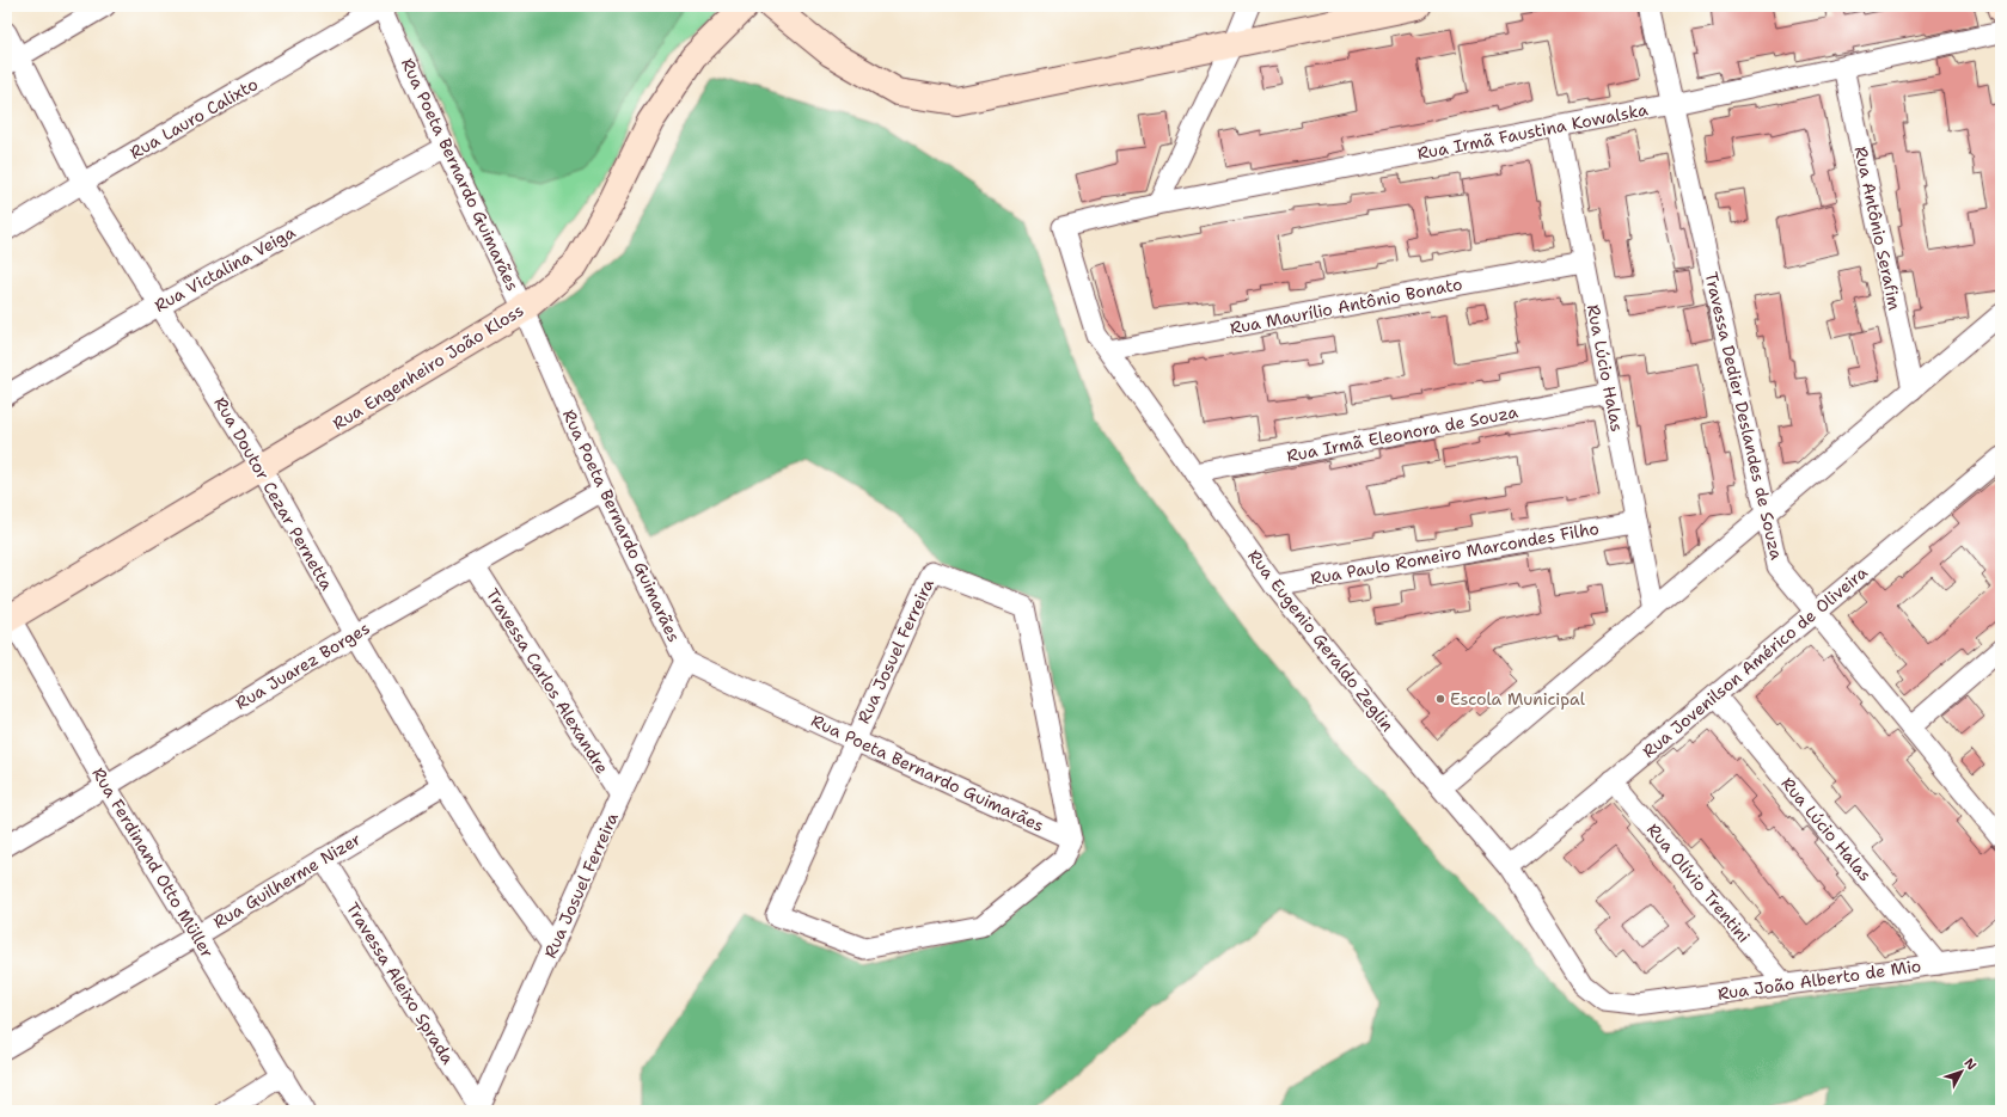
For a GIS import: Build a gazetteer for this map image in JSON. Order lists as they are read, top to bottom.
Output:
{
  "streets": {
    "street": [
      "Rua Lauro Calixto",
      "Rua Irmã Faustina Kowalska",
      "Rua Poeta Bernardo Guimarães",
      "Rua Antônio Serafim",
      "Rua Victalina Veiga",
      "Rua Maurílio Antônio Bonato",
      "Rua Engenheiro João Kloss",
      "Rua Lúcio Halas",
      "Travessa Dedier Deslandes de Souza",
      "Rua Irmã Eleonora de Souza",
      "Rua Doutor Cezar Pernetta",
      "Rua Paulo Romeiro Marcondes Filho",
      "Rua Eugenio Geraldo Zeglin",
      "Rua Josuel Ferreira",
      "Rua Jovenilson Américo de Oliveira",
      "Rua Juarez Borges",
      "Travessa Carlos Alexandre",
      "Rua Ferdinand Otto Müller",
      "Rua Guilherme Nizer",
      "Rua Olívio Trentini",
      "Rua João Alberto de Mio",
      "Travessa Aleixo Sprada"
    ]
  },
  "crossings": [
    ["Rua Lauro Calixto", "Rua Poeta Bernardo Guimarães"],
    ["Rua Lauro Calixto", "Rua Doutor Cezar Pernetta"],
    ["Rua Irmã Faustina Kowalska", "Rua Antônio Serafim"],
    ["Rua Irmã Faustina Kowalska", "Rua Lúcio Halas"],
    ["Rua Irmã Faustina Kowalska", "Travessa Dedier Deslandes de Souza"],
    ["Rua Irmã Faustina Kowalska", "Rua Eugenio Geraldo Zeglin"],
    ["Rua Poeta Bernardo Guimarães", "Rua Victalina Veiga"],
    ["Rua Poeta Bernardo Guimarães", "Rua Engenheiro João Kloss"],
    ["Rua Poeta Bernardo Guimarães", "Rua Josuel Ferreira"],
    ["Rua Poeta Bernardo Guimarães", "Rua Juarez Borges"],
    ["Rua Victalina Veiga", "Rua Doutor Cezar Pernetta"],
    ["Rua Maurílio Antônio Bonato", "Rua Lúcio Halas"],
    ["Rua Maurílio Antônio Bonato", "Rua Eugenio Geraldo Zeglin"],
    ["Rua Engenheiro João Kloss", "Rua Doutor Cezar Pernetta"],
    ["Rua Engenheiro João Kloss", "Rua Ferdinand Otto Müller"],
    ["Rua Lúcio Halas", "Rua Irmã Eleonora de Souza"],
    ["Rua Lúcio Halas", "Rua Paulo Romeiro Marcondes Filho"],
    ["Rua Lúcio Halas", "Rua Jovenilson Américo de Oliveira"],
    ["Rua Lúcio Halas", "Rua João Alberto de Mio"],
    ["Travessa Dedier Deslandes de Souza", "Rua Jovenilson Américo de Oliveira"],
    ["Rua Irmã Eleonora de Souza", "Rua Eugenio Geraldo Zeglin"],
    ["Rua Doutor Cezar Pernetta", "Rua Josuel Ferreira"],
    ["Rua Doutor Cezar Pernetta", "Rua Juarez Borges"],
    ["Rua Doutor Cezar Pernetta", "Rua Guilherme Nizer"],
    ["Rua Paulo Romeiro Marcondes Filho", "Rua Eugenio Geraldo Zeglin"],
    ["Rua Eugenio Geraldo Zeglin", "Rua Jovenilson Américo de Oliveira"],
    ["Rua Eugenio Geraldo Zeglin", "Rua João Alberto de Mio"],
    ["Rua Josuel Ferreira", "Travessa Carlos Alexandre"],
    ["Rua Josuel Ferreira", "Travessa Aleixo Sprada"],
    ["Rua Jovenilson Américo de Oliveira", "Rua Olívio Trentini"],
    ["Rua Juarez Borges", "Travessa Carlos Alexandre"],
    ["Rua Juarez Borges", "Rua Ferdinand Otto Müller"],
    ["Rua Ferdinand Otto Müller", "Rua Guilherme Nizer"],
    ["Rua Guilherme Nizer", "Travessa Aleixo Sprada"],
    ["Rua Olívio Trentini", "Rua João Alberto de Mio"]
  ],
  "places": ["Escola Municipal"],
  "north": "top right"
}
